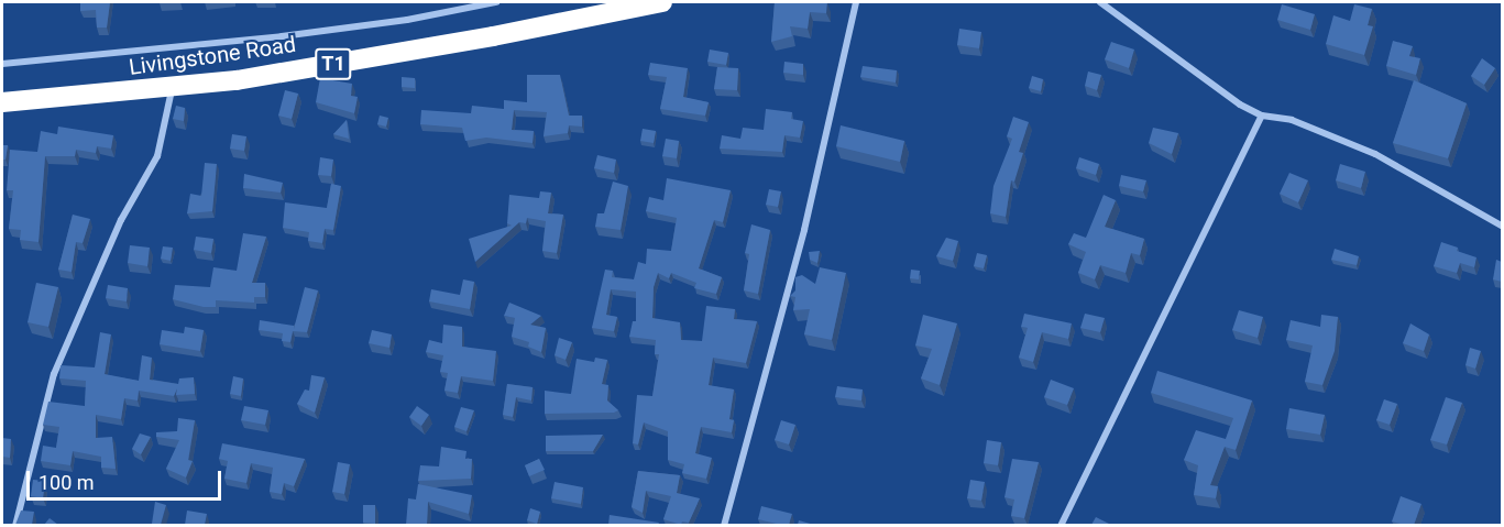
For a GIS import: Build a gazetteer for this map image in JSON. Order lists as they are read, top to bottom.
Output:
{
  "streets": {
    "highway": ["Livingstone Road", "T1"]
  },
  "scale_bar": "100 m"
}
